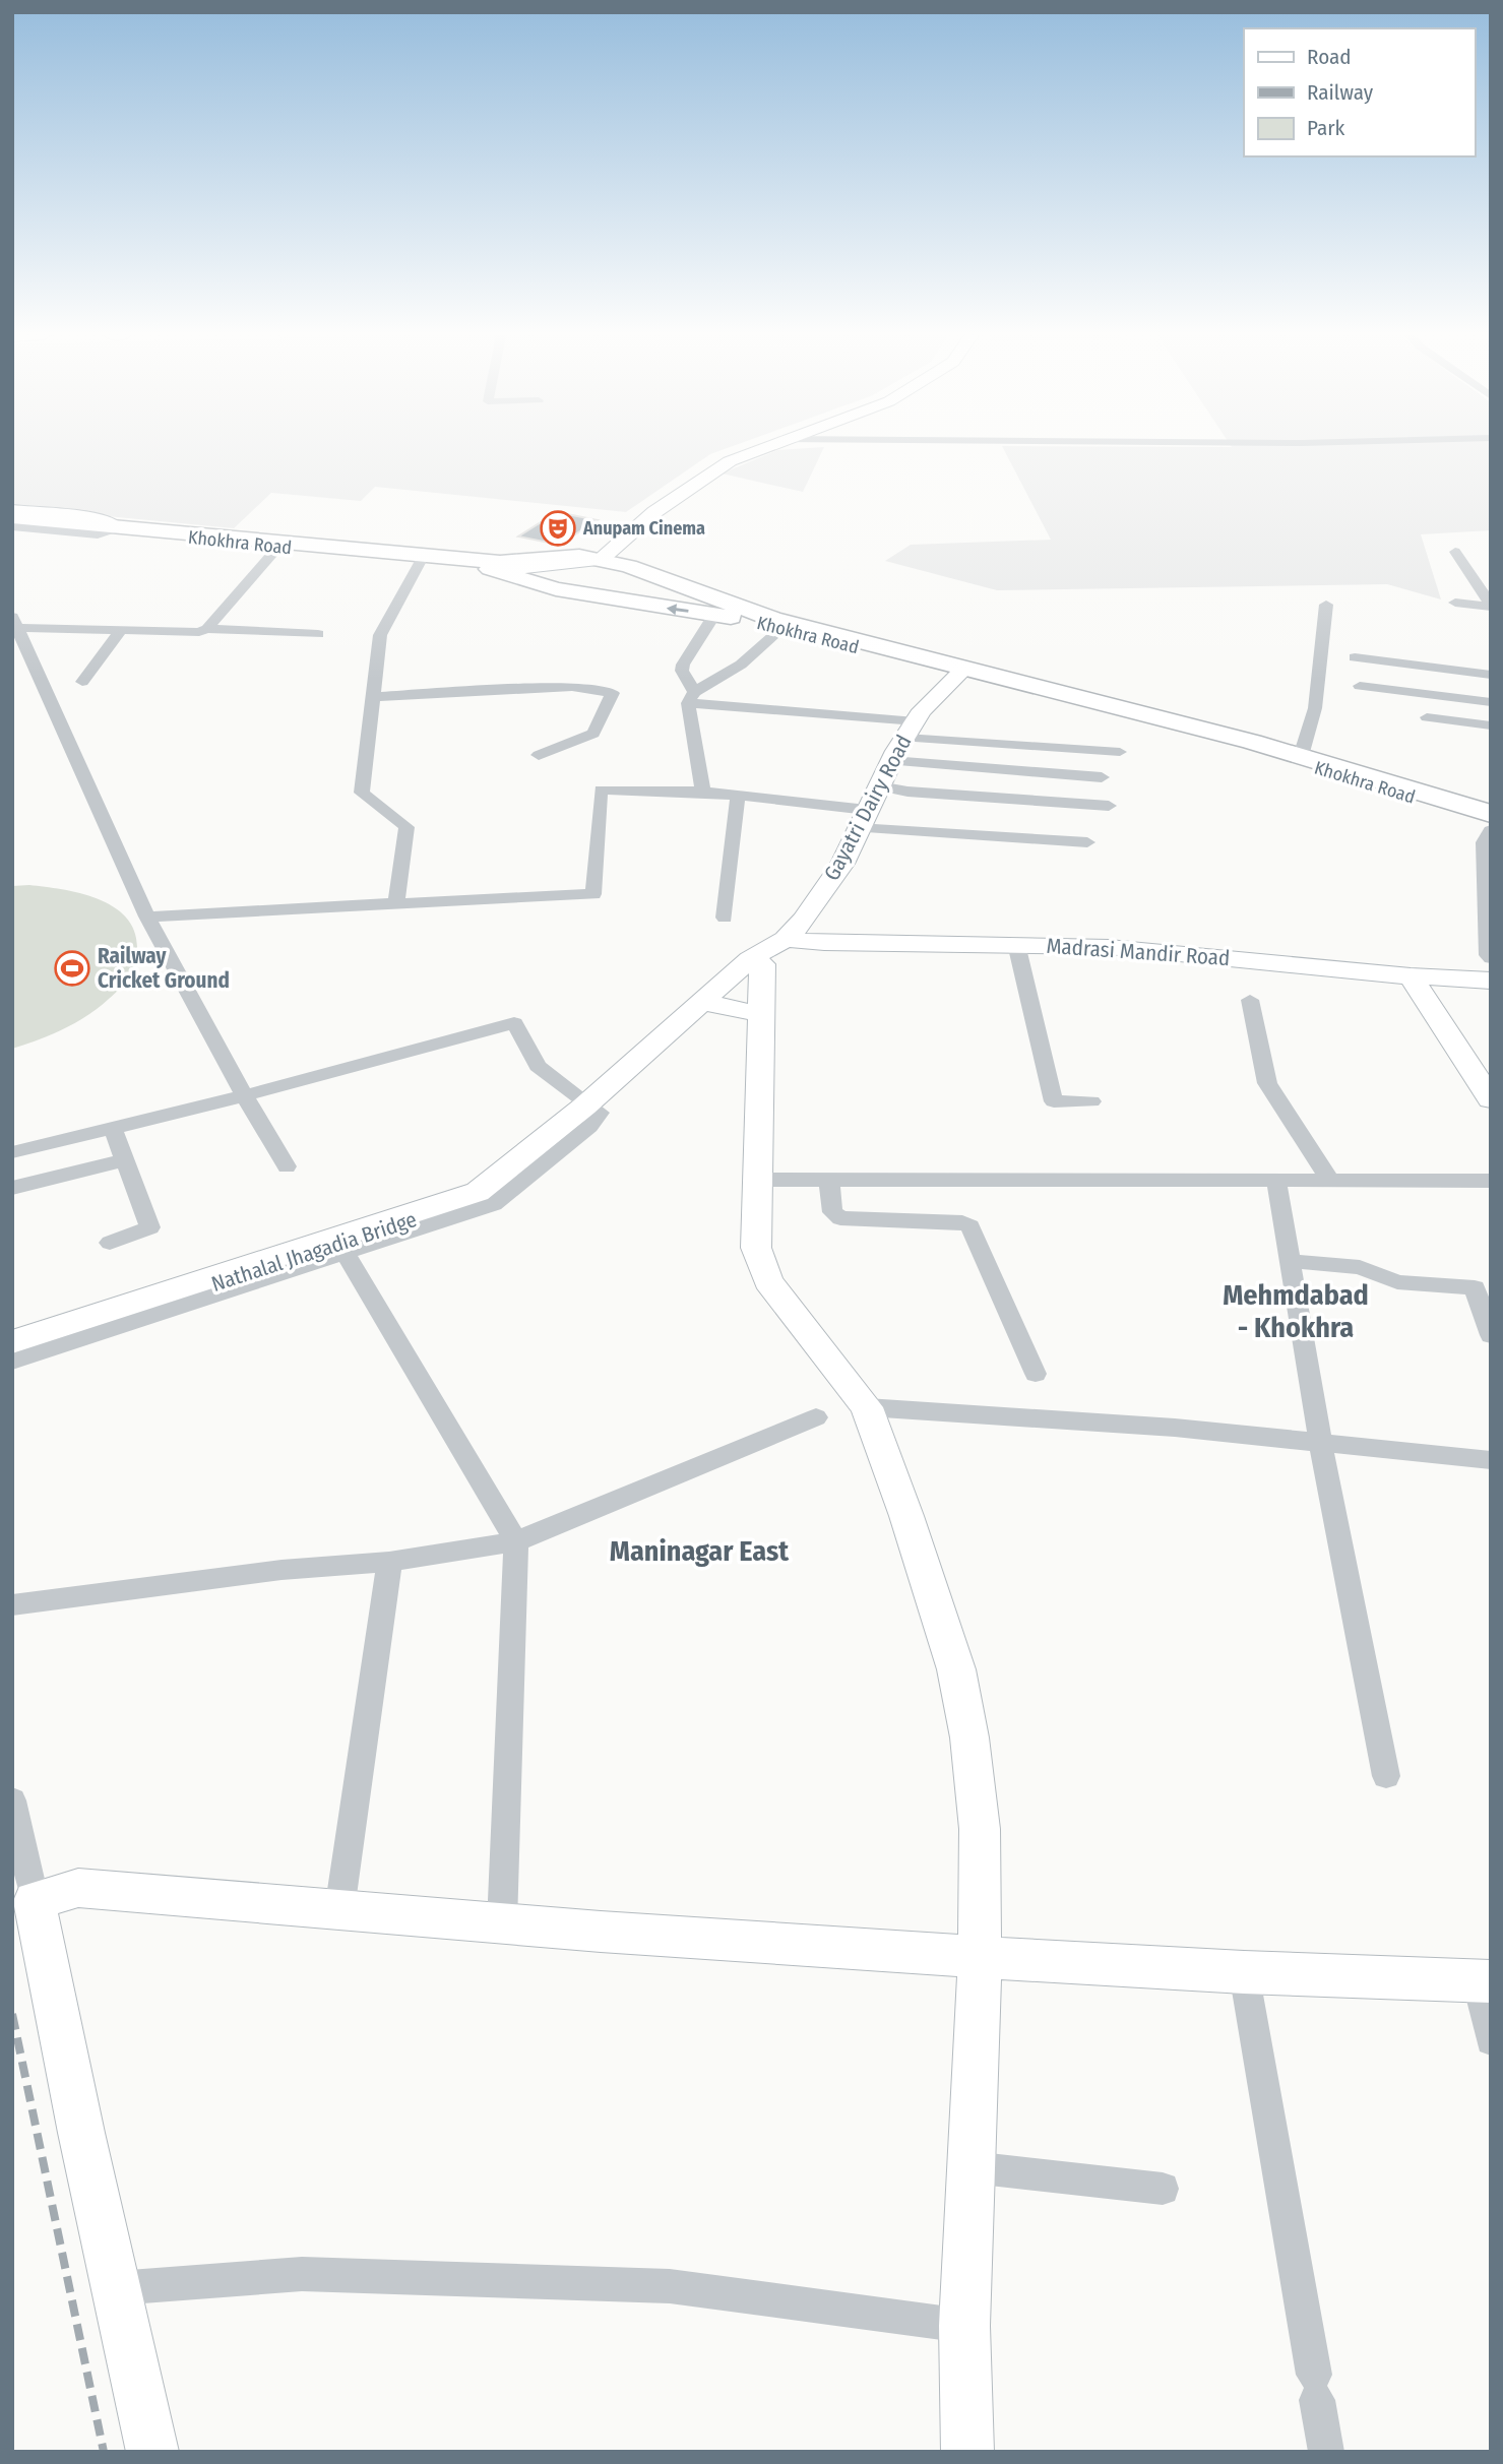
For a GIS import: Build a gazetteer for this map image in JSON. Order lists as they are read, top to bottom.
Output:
{
  "streets": {
    "main road": ["Khokhra Road"],
    "street": ["Gayatri Dairy Road", "Madrasi Mandir Road", "Nathalal Jhagadia Bridge"]
  },
  "crossings": [
    ["Khokhra Road", "Gayatri Dairy Road"],
    ["Gayatri Dairy Road", "Madrasi Mandir Road"],
    ["Gayatri Dairy Road", "Nathalal Jhagadia Bridge"]
  ],
  "districts": ["Mehmdabad - Khokhra", "Maninagar East"],
  "places": {
    "theatre": ["Anupam Cinema"],
    "sports": ["Railway Cricket Ground"]
  },
  "legend": ["Road", "Railway", "Park"]
}
